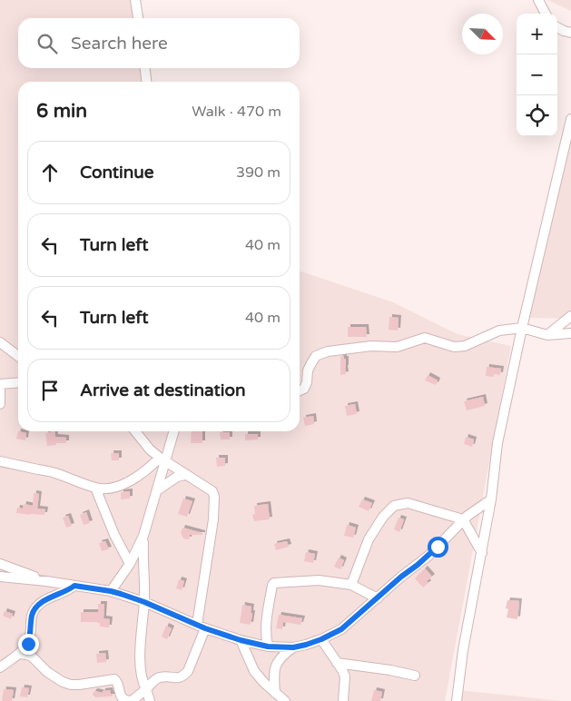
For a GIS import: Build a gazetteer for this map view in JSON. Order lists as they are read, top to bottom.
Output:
{
  "north": "bottom right",
  "page": {
    "map_buttons": ["+", "−"],
    "search": "Search here",
    "heading": ["6 min", "Walk · 470 m"],
    "list": [
      ["Continue", "390 m"],
      ["Turn left", "40 m"],
      ["Turn left", "40 m"],
      "Arrive at destination"
    ]
  }
}
